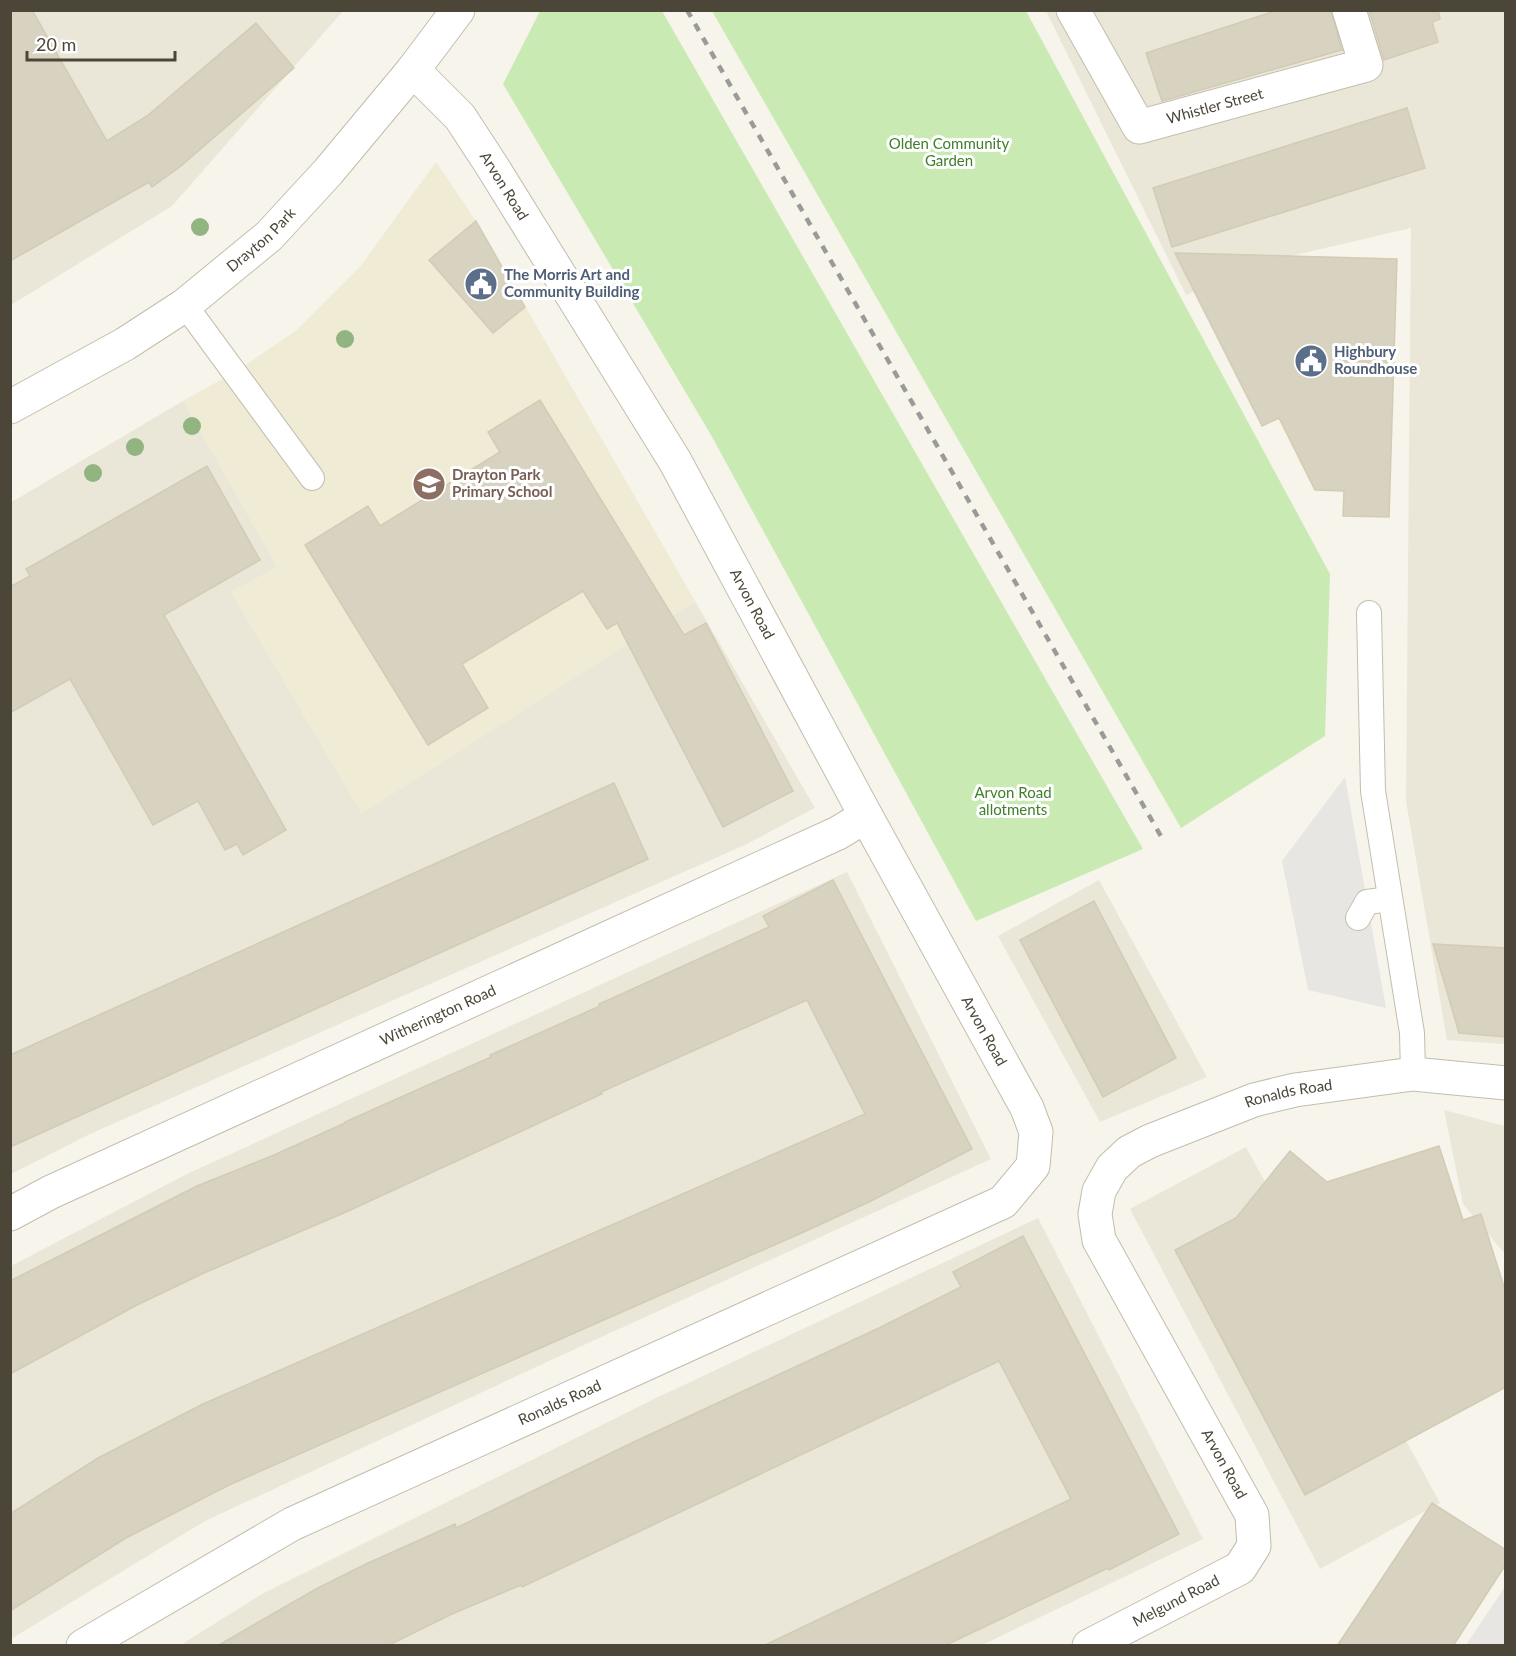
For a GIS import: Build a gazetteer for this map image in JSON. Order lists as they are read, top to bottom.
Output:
{
  "streets": {
    "street": [
      "Whistler Street",
      "Arvon Road",
      "Drayton Park",
      "Witherington Road",
      "Ronalds Road",
      "Melgund Road"
    ]
  },
  "crossings": [
    ["Arvon Road", "Drayton Park"],
    ["Arvon Road", "Witherington Road"],
    ["Arvon Road", "Ronalds Road"],
    ["Arvon Road", "Melgund Road"]
  ],
  "parks": ["Olden Community Garden", "Arvon Road allotments"],
  "places": {
    "public building": ["The Morris Art and Community Building", "Highbury Roundhouse"],
    "school or university": ["Drayton Park Primary School"]
  },
  "scale_bar": "20 m"
}
